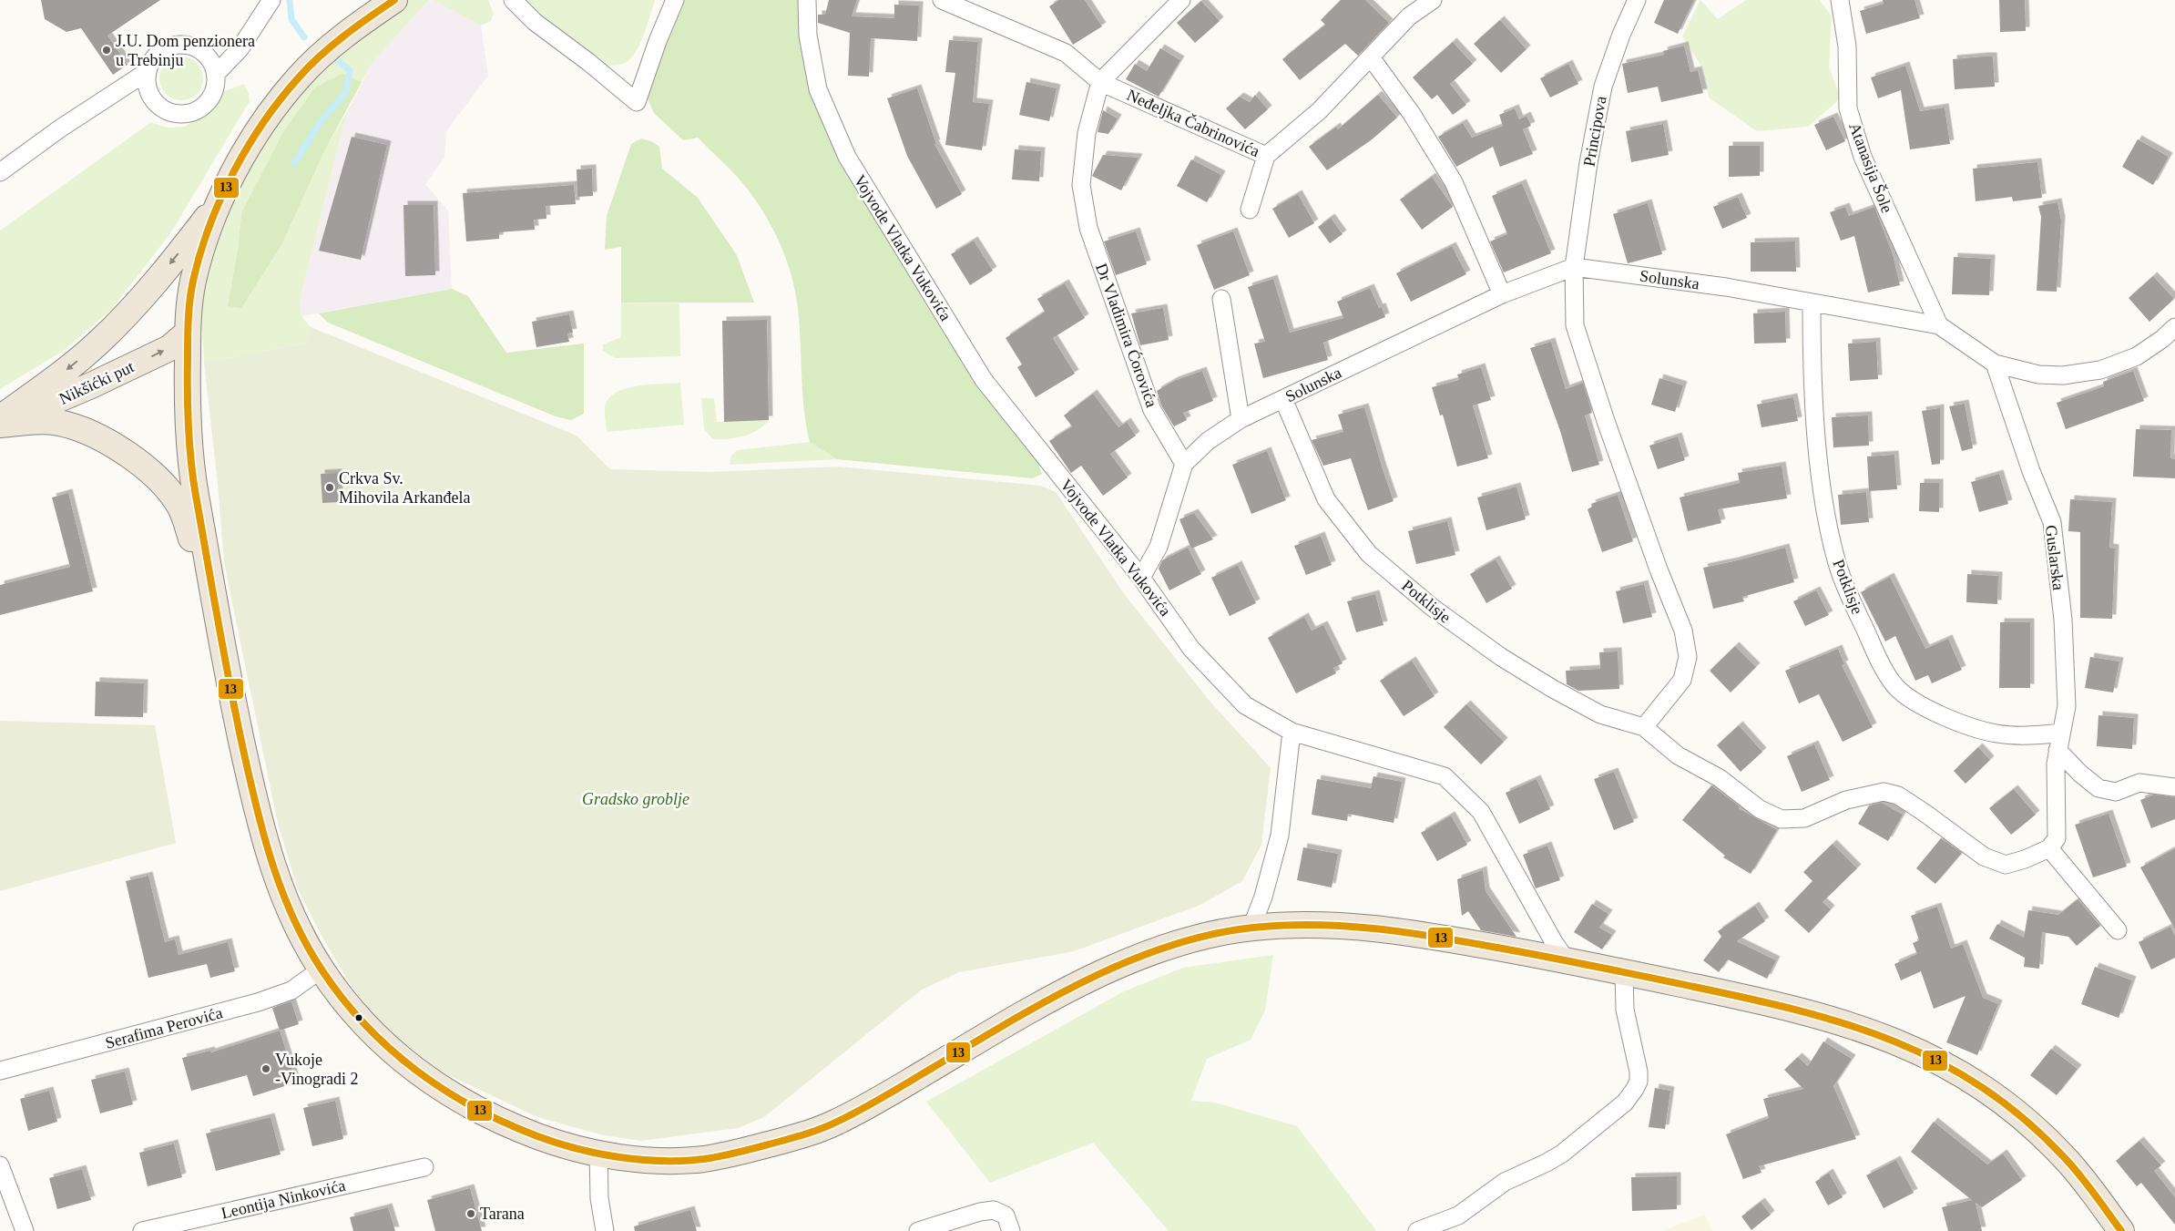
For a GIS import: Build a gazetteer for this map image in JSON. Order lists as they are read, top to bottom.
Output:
{
  "streets": {
    "main road": ["Nikšićki put"],
    "street": [
      "Neđeljka Čabrinovića",
      "Principova",
      "Atanasija Šole",
      "Vojvode Vlatka Vukovića",
      "Solunska",
      "Dr Vladimira Ćorovića",
      "Guslarska",
      "Potklisje",
      "Serafima Perovića",
      "Leontija Ninkovića"
    ]
  },
  "crossings": [
    ["Neđeljka Čabrinovića", "Dr Vladimira Ćorovića"],
    ["Principova", "Solunska"],
    ["Atanasija Šole", "Solunska"],
    ["Solunska", "Dr Vladimira Ćorovića"],
    ["Solunska", "Guslarska"],
    ["Solunska", "Potklisje"],
    ["Guslarska", "Potklisje"]
  ],
  "parks": ["Gradsko groblje"],
  "places": [
    "J.U. Dom penzionera u Trebinju",
    "Crkva Sv. Mihovila Arkanđela",
    "Vukoje -Vinogradi 2",
    "Tarana"
  ],
  "lines": ["transit line 13"]
}
